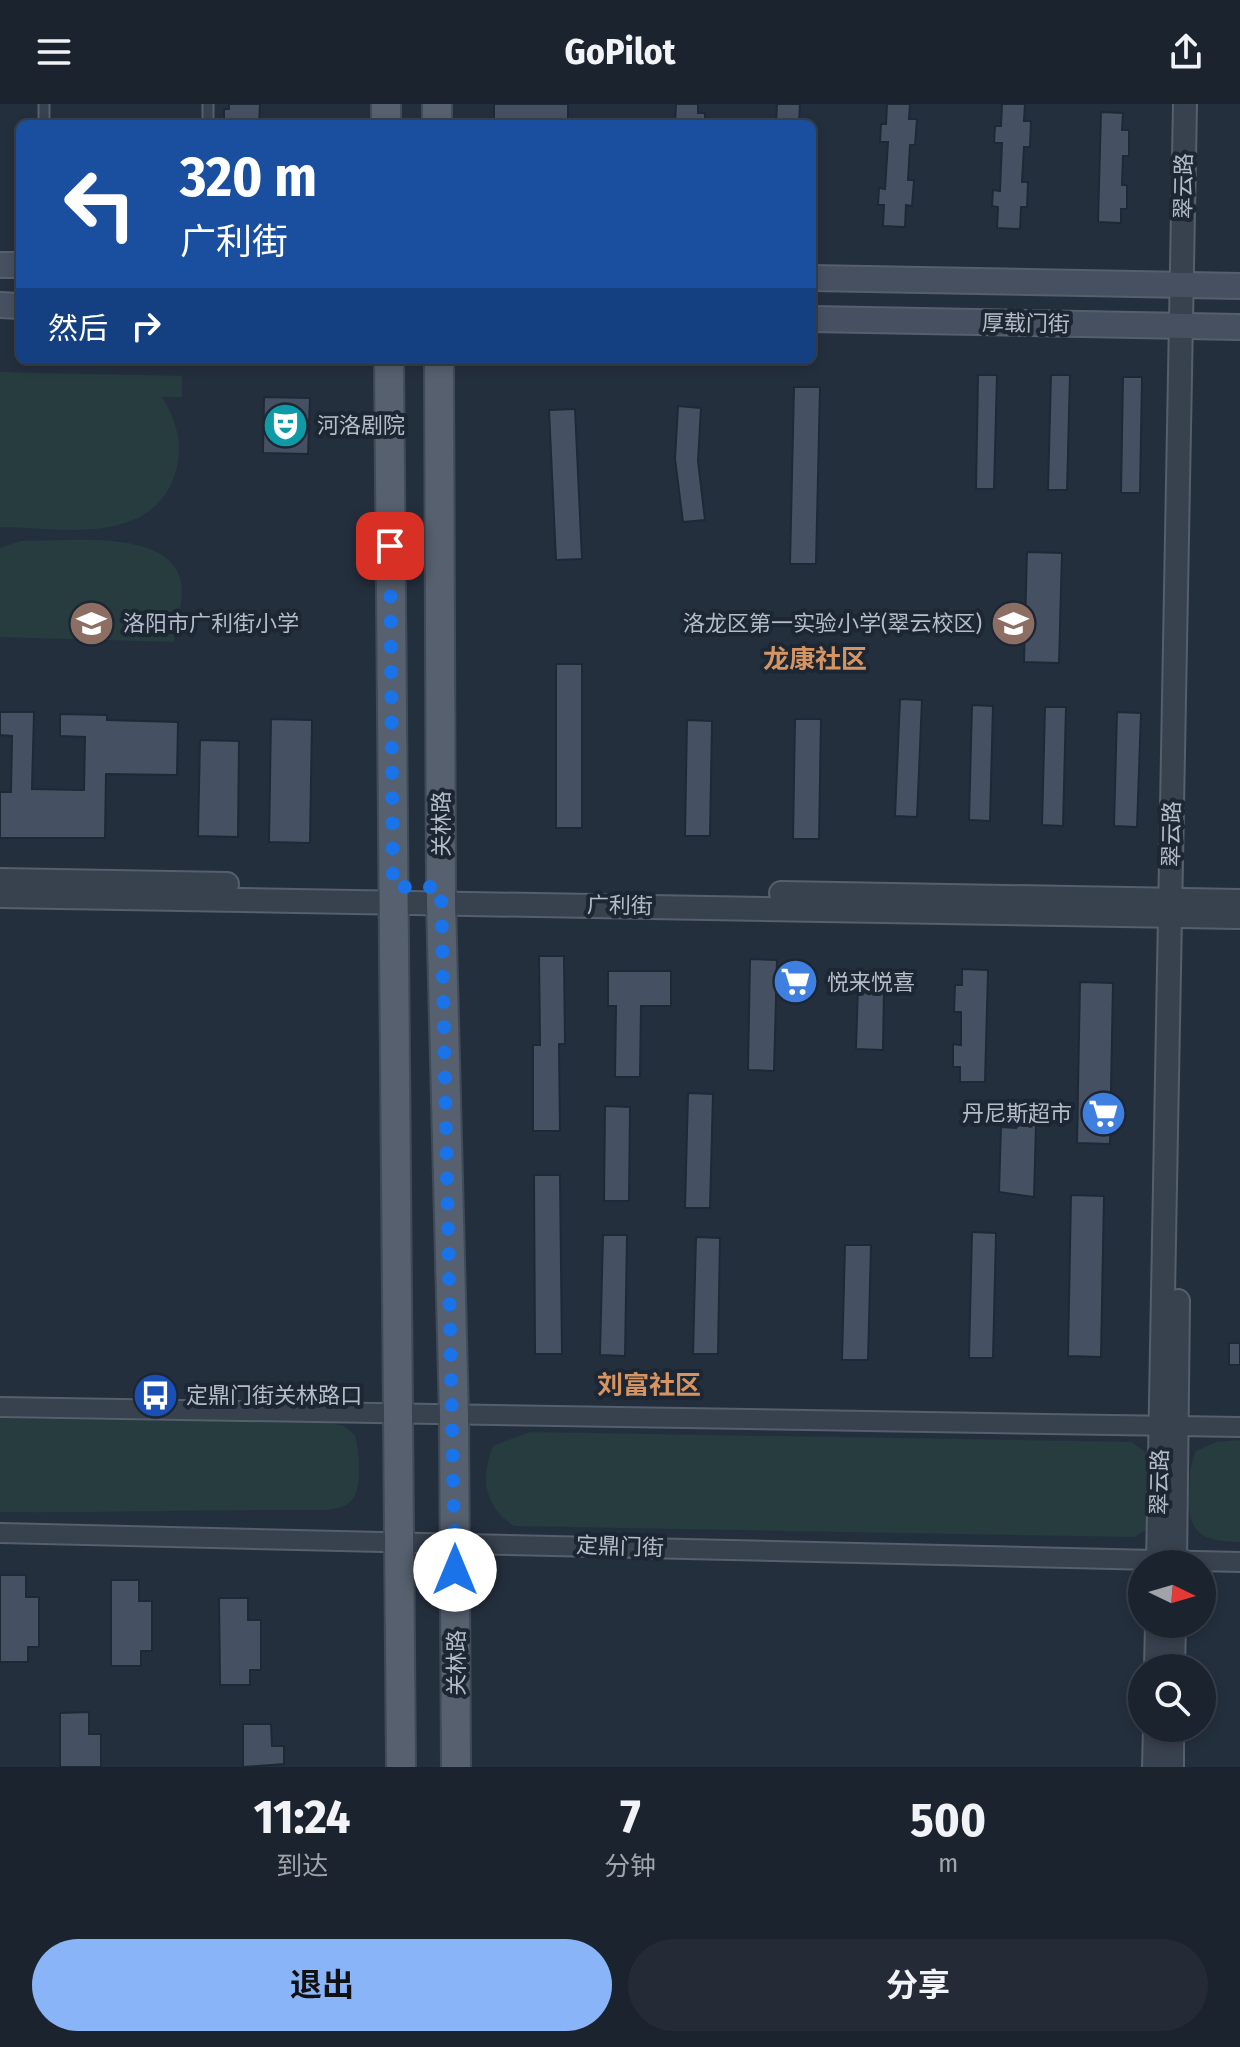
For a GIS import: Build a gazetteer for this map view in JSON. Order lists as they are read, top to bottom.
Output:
{
  "streets": {
    "main road": ["厚载门街", "关林路"],
    "street": ["翠云路", "广利街", "定鼎门街"]
  },
  "crossings": [
    ["翠云路", "厚载门街"],
    ["翠云路", "广利街"],
    ["关林路", "广利街"],
    ["关林路", "定鼎门街"]
  ],
  "districts": ["龙康社区", "刘富社区"],
  "places": {
    "theatre": ["河洛剧院"],
    "school or university": ["洛阳市广利街小学", "洛龙区第一实验小学(翠云校区)"],
    "supermarket": ["悦来悦喜", "丹尼斯超市"],
    "bus stop": ["定鼎门街关林路口"]
  },
  "north": "right",
  "page": {
    "header": "GoPilot",
    "turn": ["320 m", "广利街"],
    "then": "然后",
    "eta": [
      "11:24",
      "到达",
      "7",
      "分钟",
      "500",
      "m"
    ],
    "buttons": ["退出", "分享"]
  }
}
